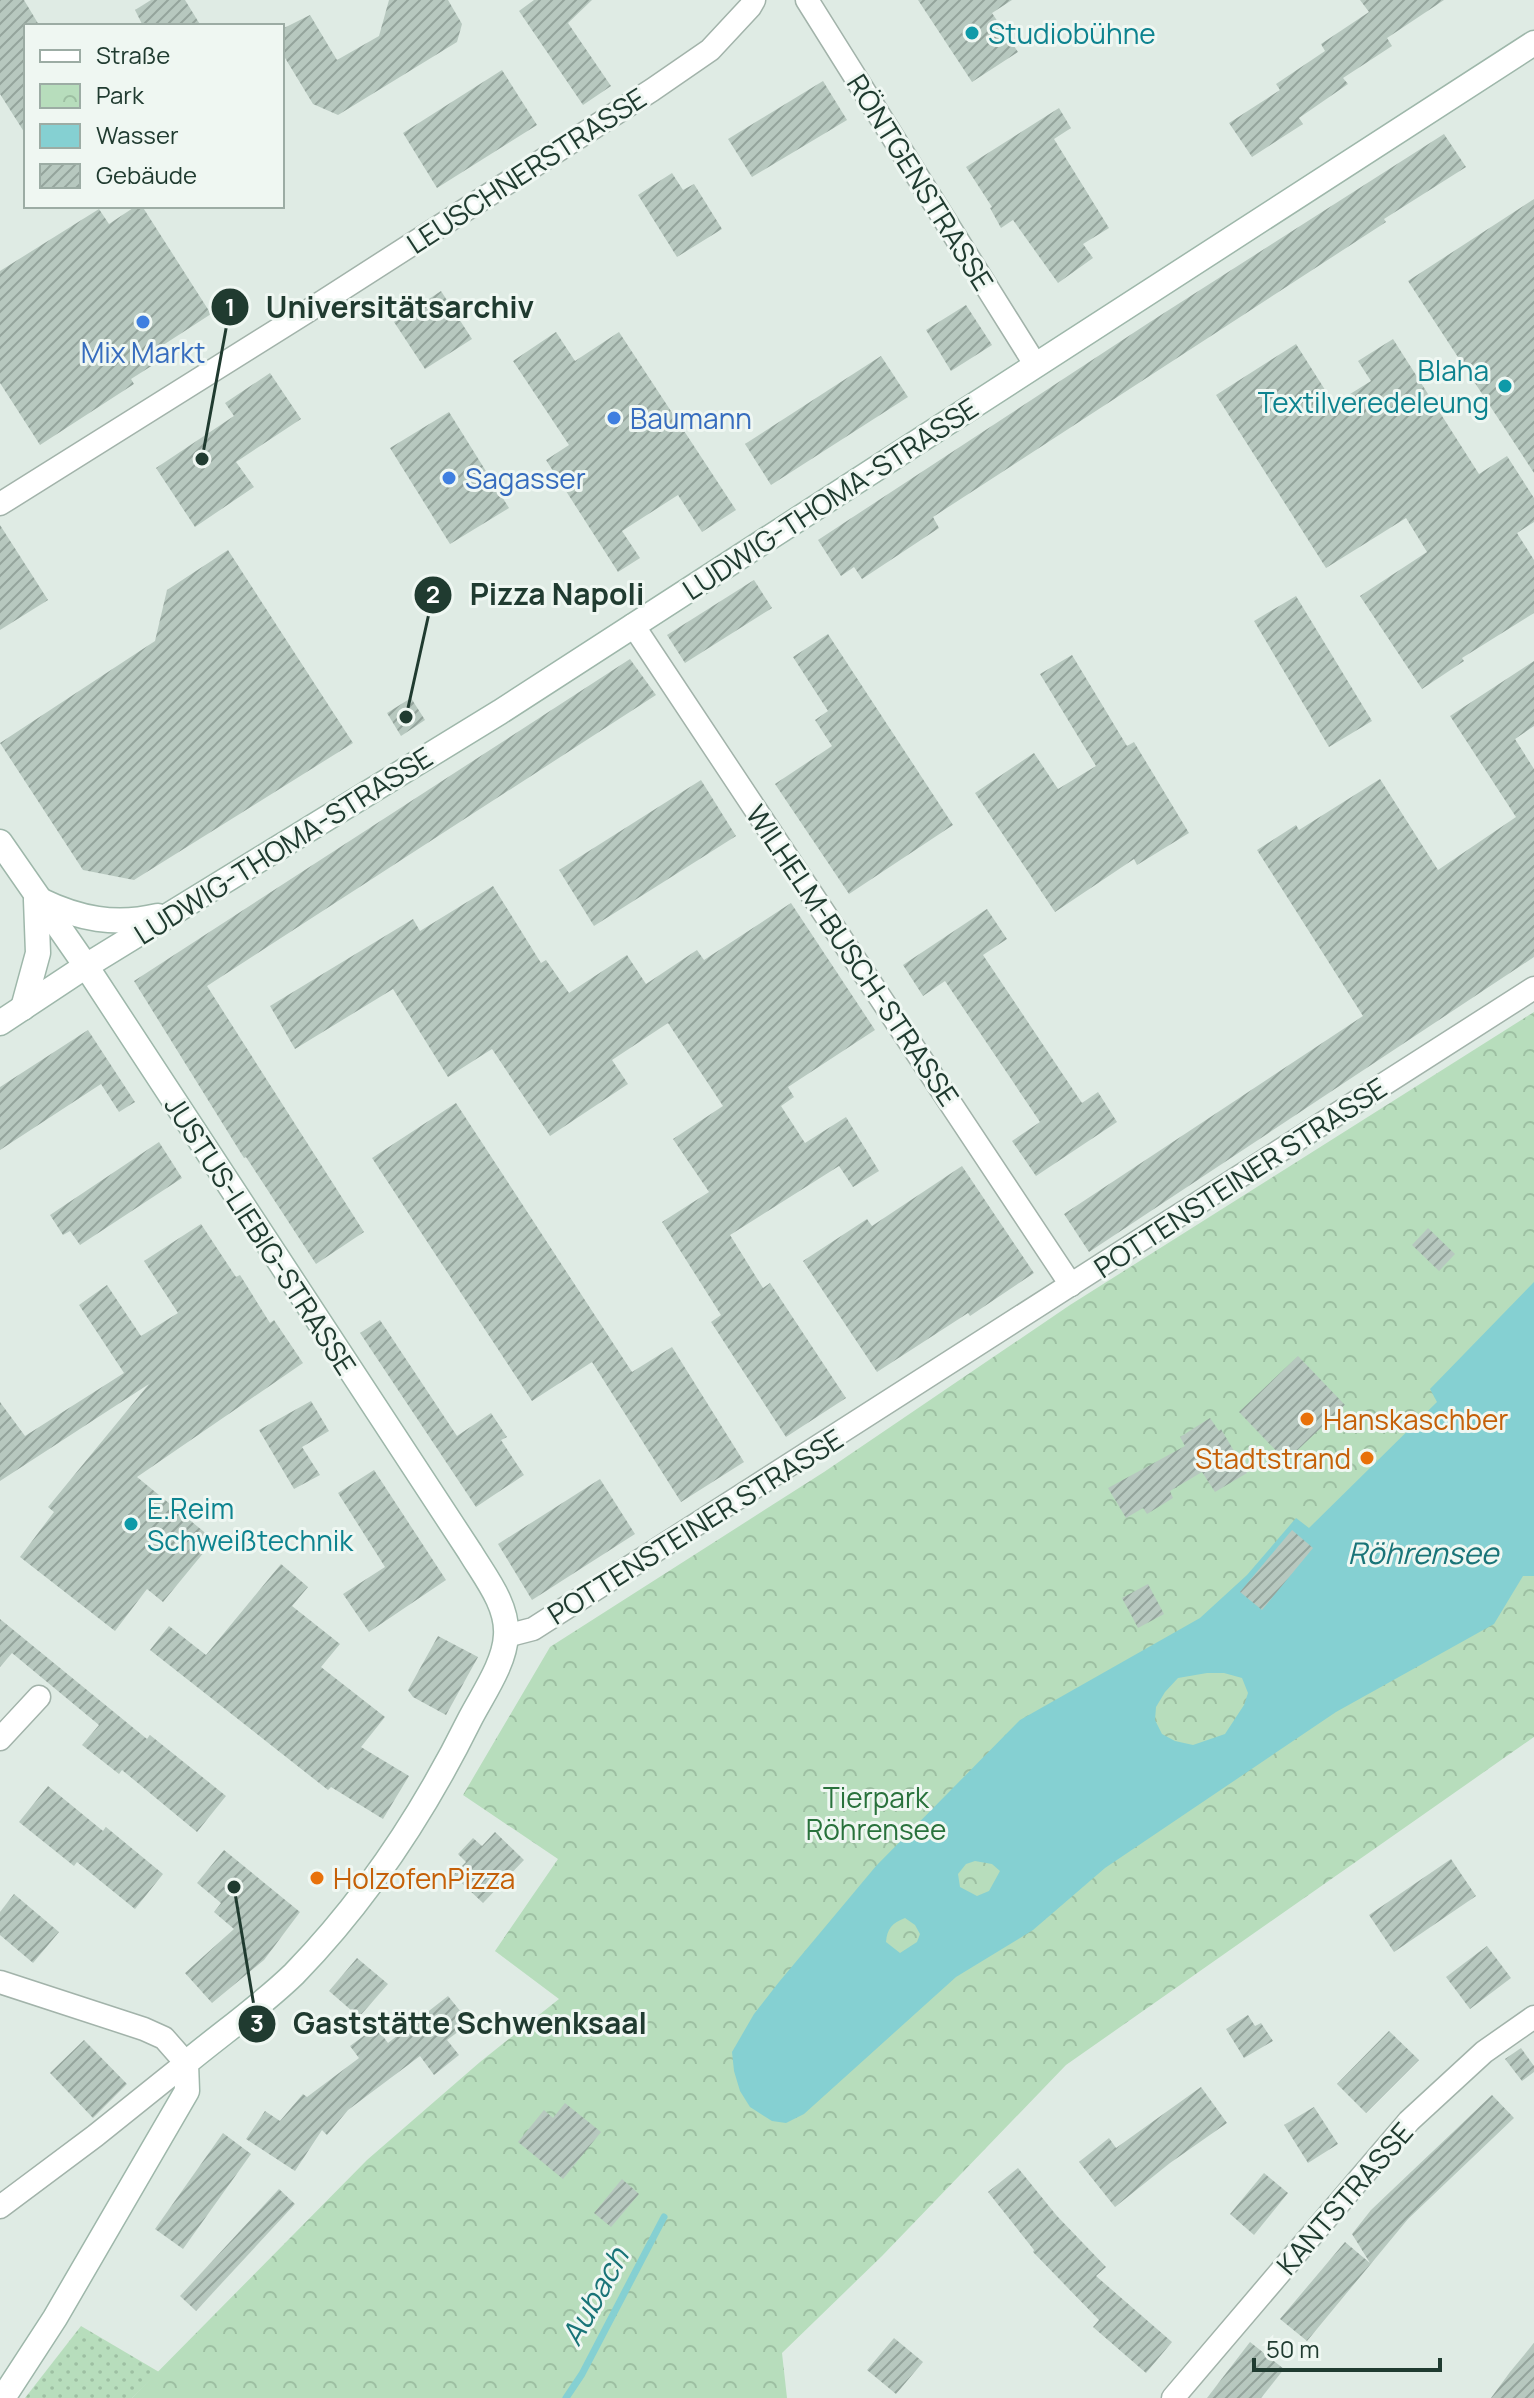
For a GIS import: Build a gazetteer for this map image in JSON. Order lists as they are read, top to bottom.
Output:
{
  "streets": {
    "street": [
      "LEUSCHNERSTRASSE",
      "RÖNTGENSTRASSE",
      "LUDWIG-THOMA-STRASSE",
      "WILHELM-BUSCH-STRASSE",
      "POTTENSTEINER STRASSE",
      "JUSTUS-LIEBIG-STRASSE",
      "KANTSTRASSE"
    ]
  },
  "crossings": [
    ["RÖNTGENSTRASSE", "LUDWIG-THOMA-STRASSE"],
    ["LUDWIG-THOMA-STRASSE", "WILHELM-BUSCH-STRASSE"],
    ["LUDWIG-THOMA-STRASSE", "JUSTUS-LIEBIG-STRASSE"],
    ["WILHELM-BUSCH-STRASSE", "POTTENSTEINER STRASSE"],
    ["POTTENSTEINER STRASSE", "JUSTUS-LIEBIG-STRASSE"]
  ],
  "water": ["Röhrensee", "Aubach"],
  "parks": ["Tierpark Röhrensee"],
  "places": [
    "Studiobühne",
    "Mix Markt",
    "Blaha Textilveredeleung",
    "Baumann",
    "Universitätsarchiv",
    "Sagasser",
    "Pizza Napoli",
    "Hanskaschber",
    "Stadtstrand",
    "E.Reim Schweißtechnik",
    "HolzofenPizza",
    "Gaststätte Schwenksaal"
  ],
  "legend": [
    "Straße",
    "Park",
    "Wasser",
    "Gebäude"
  ],
  "scale_bar": "50 m"
}
